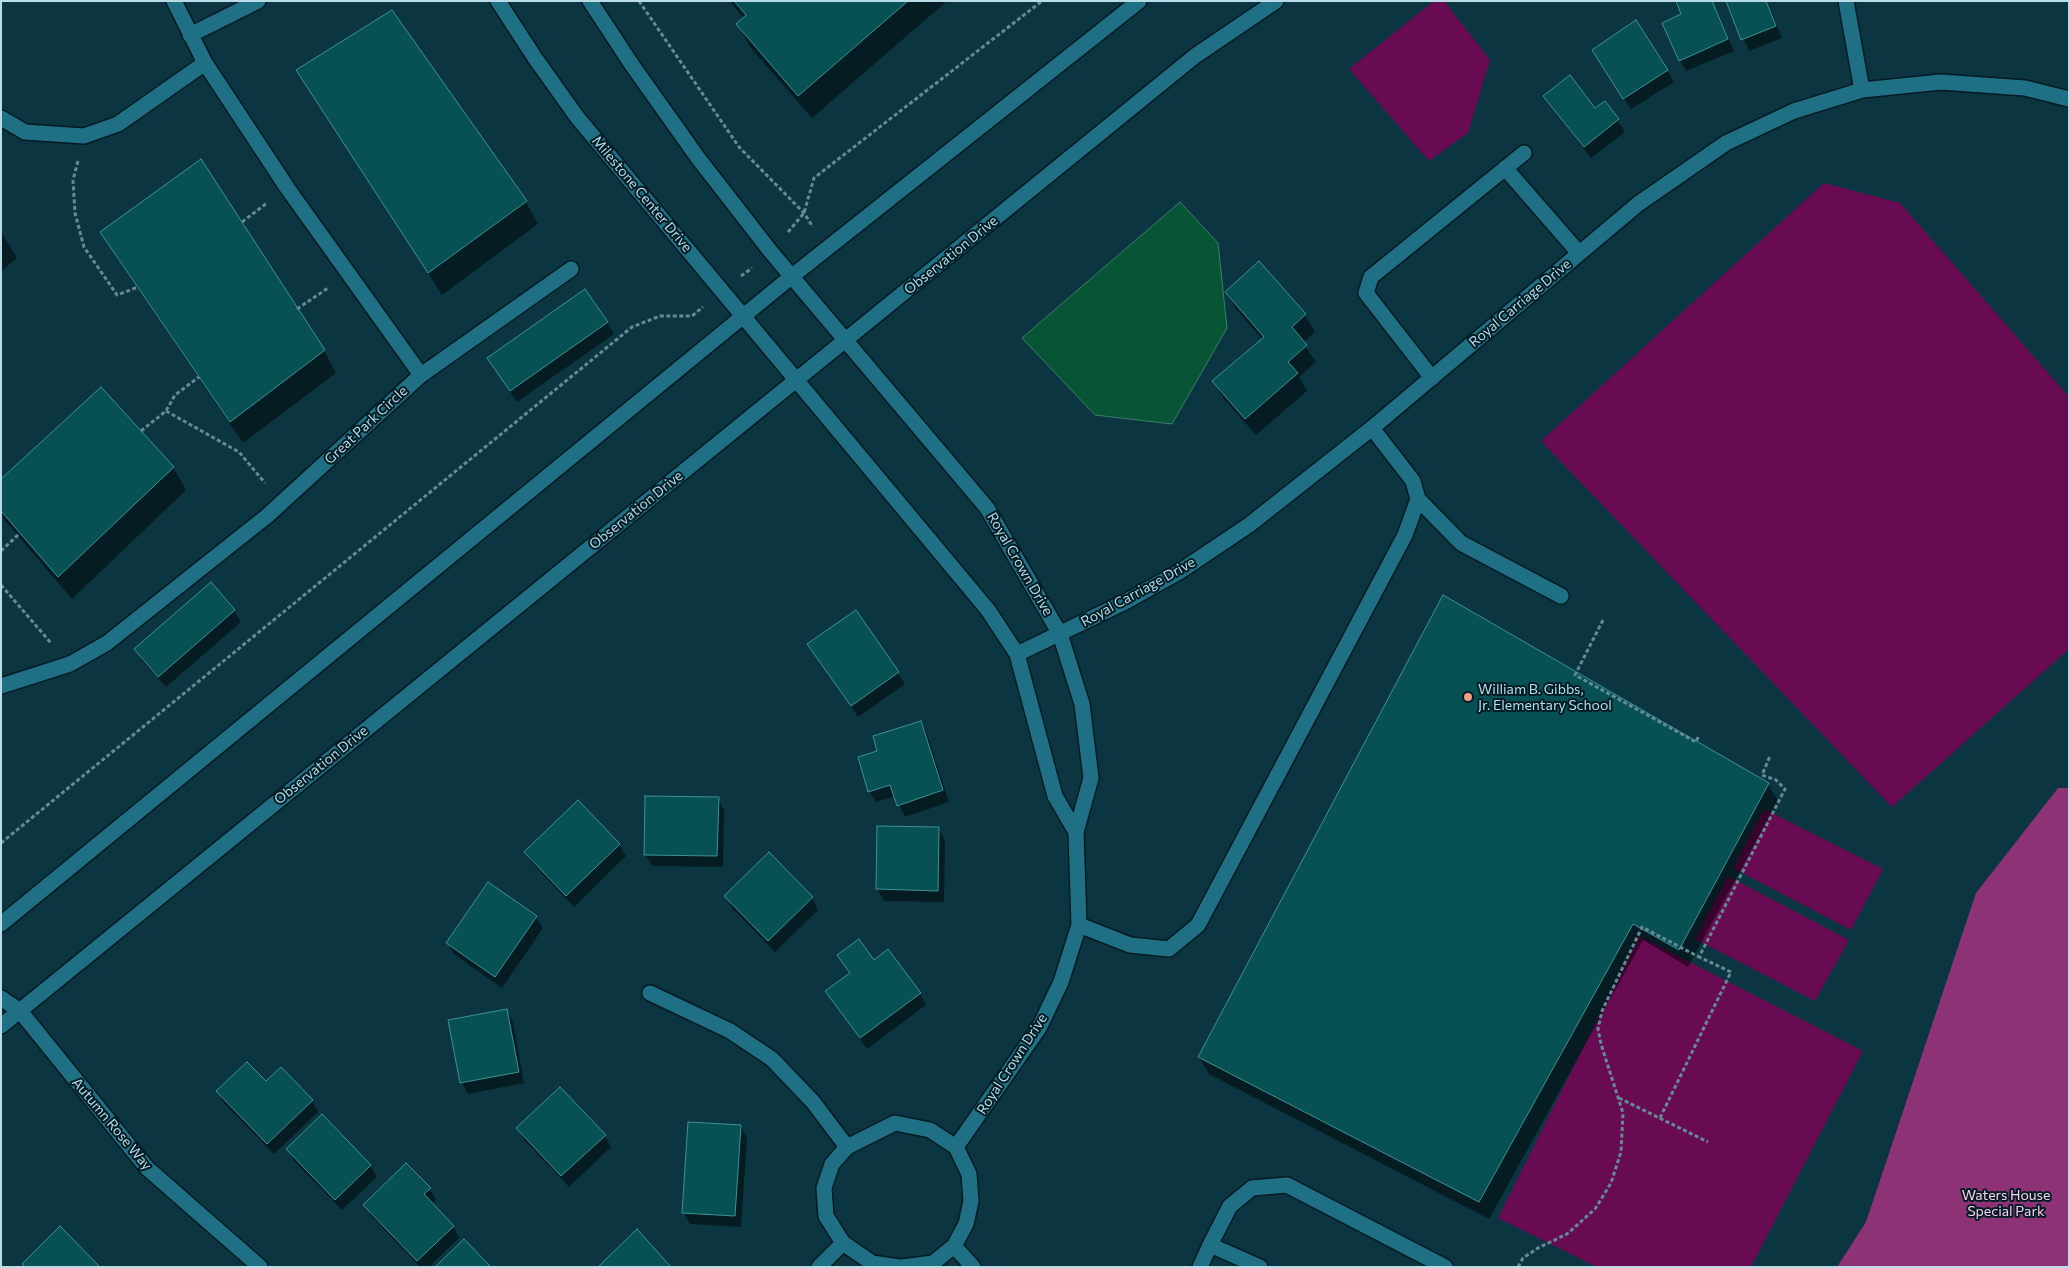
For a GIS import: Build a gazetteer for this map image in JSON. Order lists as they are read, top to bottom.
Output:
{
  "streets": {
    "street": [
      "Milestone Center Drive",
      "Observation Drive",
      "Royal Carriage Drive",
      "Great Park Circle",
      "Royal Crown Drive",
      "Autumn Rose Way"
    ]
  },
  "crossings": [
    ["Milestone Center Drive", "Observation Drive"],
    ["Milestone Center Drive", "Royal Crown Drive"],
    ["Observation Drive", "Royal Crown Drive"],
    ["Observation Drive", "Autumn Rose Way"],
    ["Royal Carriage Drive", "Royal Crown Drive"]
  ],
  "parks": ["Waters House Special Park"],
  "places": ["William B. Gibbs, Jr. Elementary School"]
}
